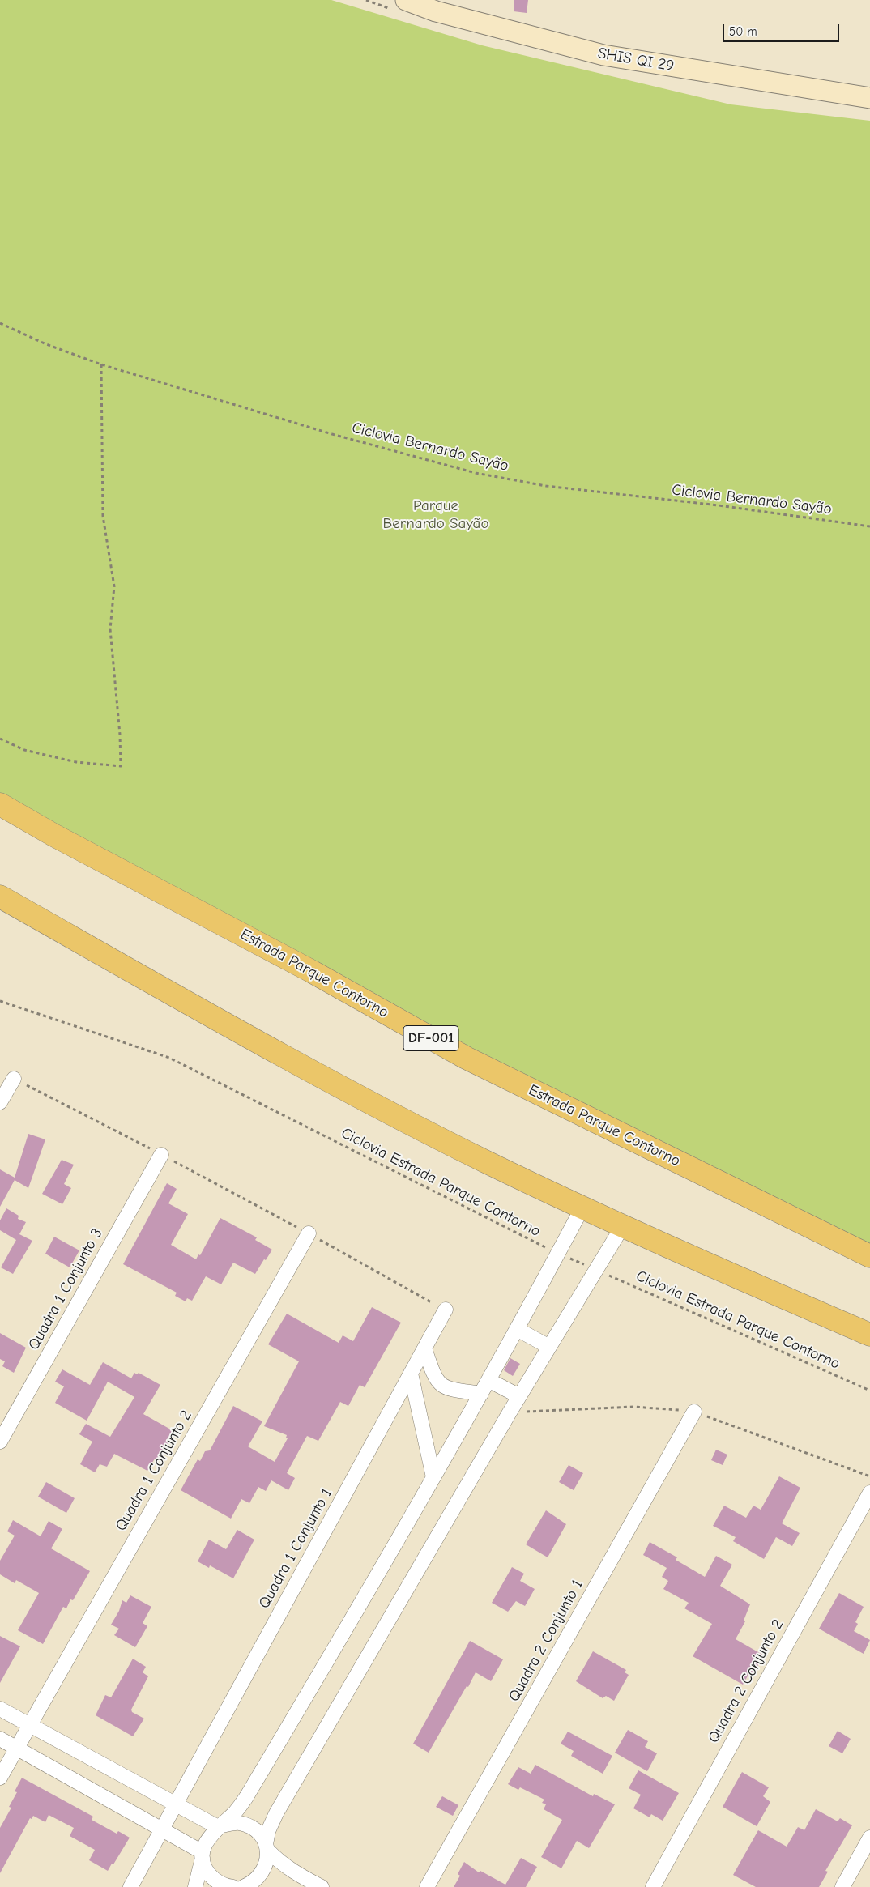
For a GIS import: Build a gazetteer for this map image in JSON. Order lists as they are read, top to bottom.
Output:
{
  "streets": {
    "main road": ["Estrada Parque Contorno", "DF-001"],
    "street": [
      "SHIS QI 29",
      "Quadra 1 Conjunto 3",
      "Quadra 1 Conjunto 2",
      "Quadra 1 Conjunto 1",
      "Quadra 2 Conjunto 1",
      "Quadra 2 Conjunto 2"
    ],
    "path": ["Ciclovia Bernardo Sayão", "Ciclovia Estrada Parque Contorno"]
  },
  "parks": ["Parque Bernardo Sayão"],
  "scale_bar": "50 m"
}
